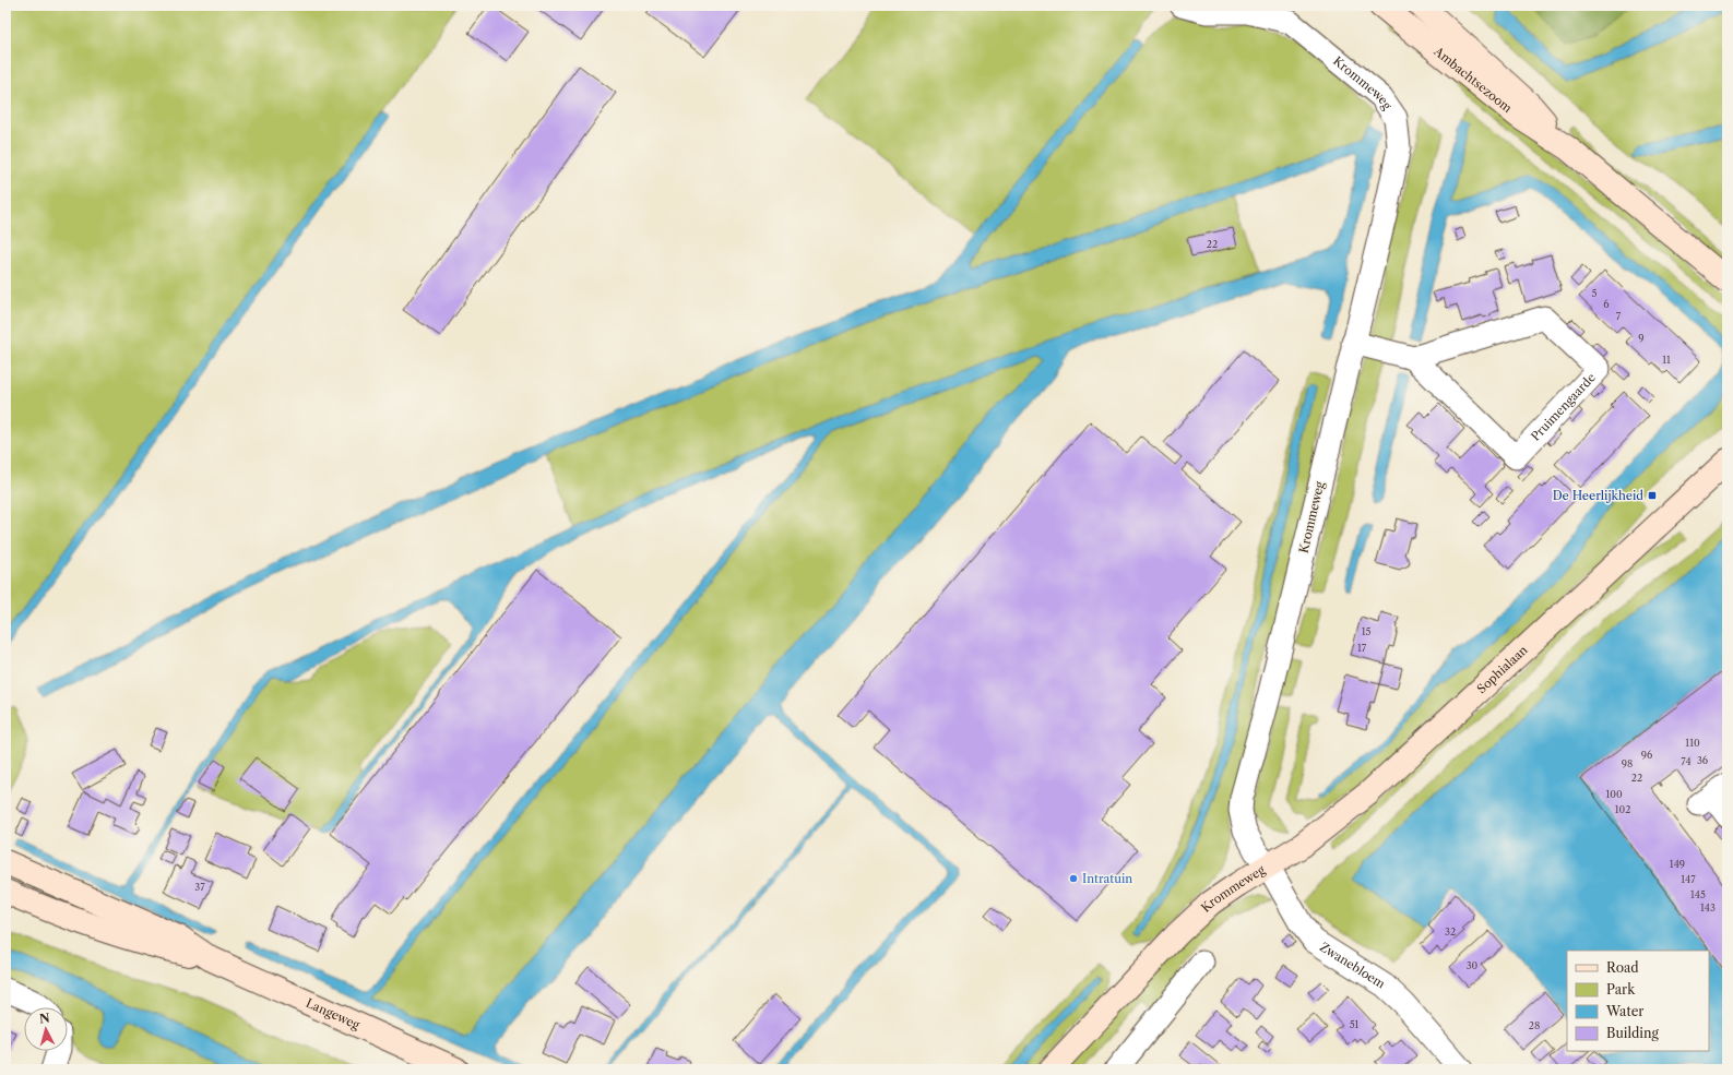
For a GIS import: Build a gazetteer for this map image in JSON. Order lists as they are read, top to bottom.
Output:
{
  "streets": {
    "street": [
      "Ambachtsezoom",
      "Krommeweg",
      "Pruimengaarde",
      "Sophialaan",
      "Zwanebloem",
      "Langeweg"
    ]
  },
  "crossings": [
    ["Krommeweg", "Pruimengaarde"],
    ["Krommeweg", "Sophialaan"],
    ["Krommeweg", "Zwanebloem"],
    ["Sophialaan", "Zwanebloem"]
  ],
  "places": {
    "transit": ["De Heerlijkheid"],
    "other": ["Intratuin"]
  },
  "house_numbers": [
    "22",
    "5",
    "6",
    "7",
    "9",
    "11",
    "15",
    "17",
    "110",
    "96",
    "36",
    "74",
    "98",
    "22",
    "100",
    "102",
    "149",
    "147",
    "37",
    "145",
    "143",
    "32",
    "30",
    "51",
    "28"
  ],
  "legend": [
    "Road",
    "Park",
    "Water",
    "Building"
  ],
  "north": "top"
}
